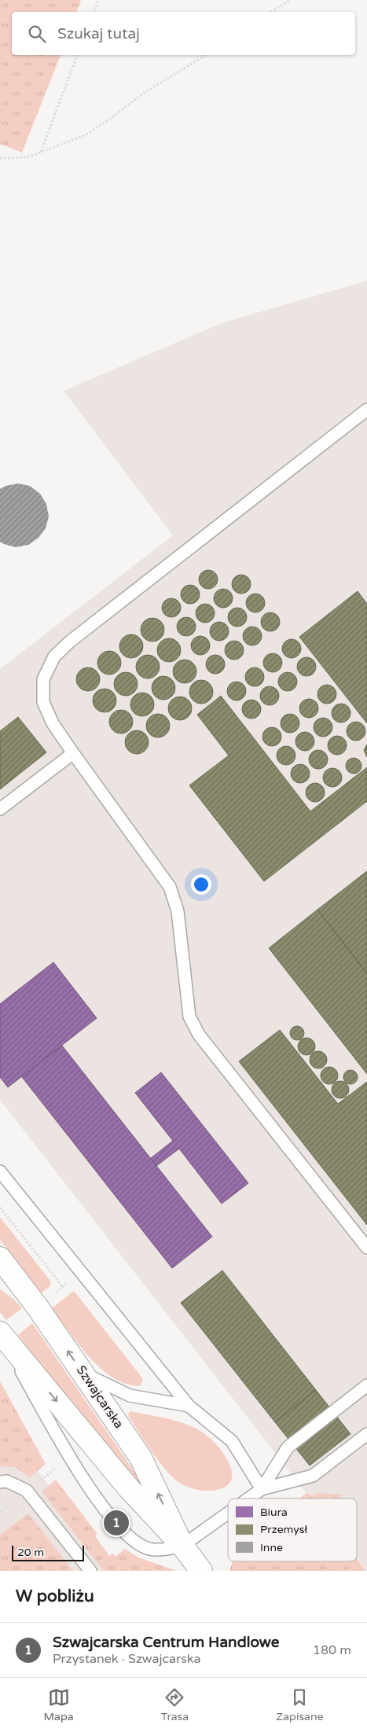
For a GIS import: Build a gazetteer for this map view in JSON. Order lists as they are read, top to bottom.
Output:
{
  "streets": {
    "street": ["Szwajcarska"]
  },
  "legend": ["Biura", "Przemysł", "Inne"],
  "scale_bar": "20 m",
  "page": {
    "search": "Szukaj tutaj",
    "pins": "1",
    "scale": "20 m",
    "heading": "W pobliżu",
    "list": [
      {
        "mark": "1",
        "name": "Szwajcarska Centrum Handlowe",
        "note": "Przystanek · Szwajcarska",
        "value": "180 m"
      }
    ],
    "nav": ["Mapa", "Trasa", "Zapisane"]
  }
}
